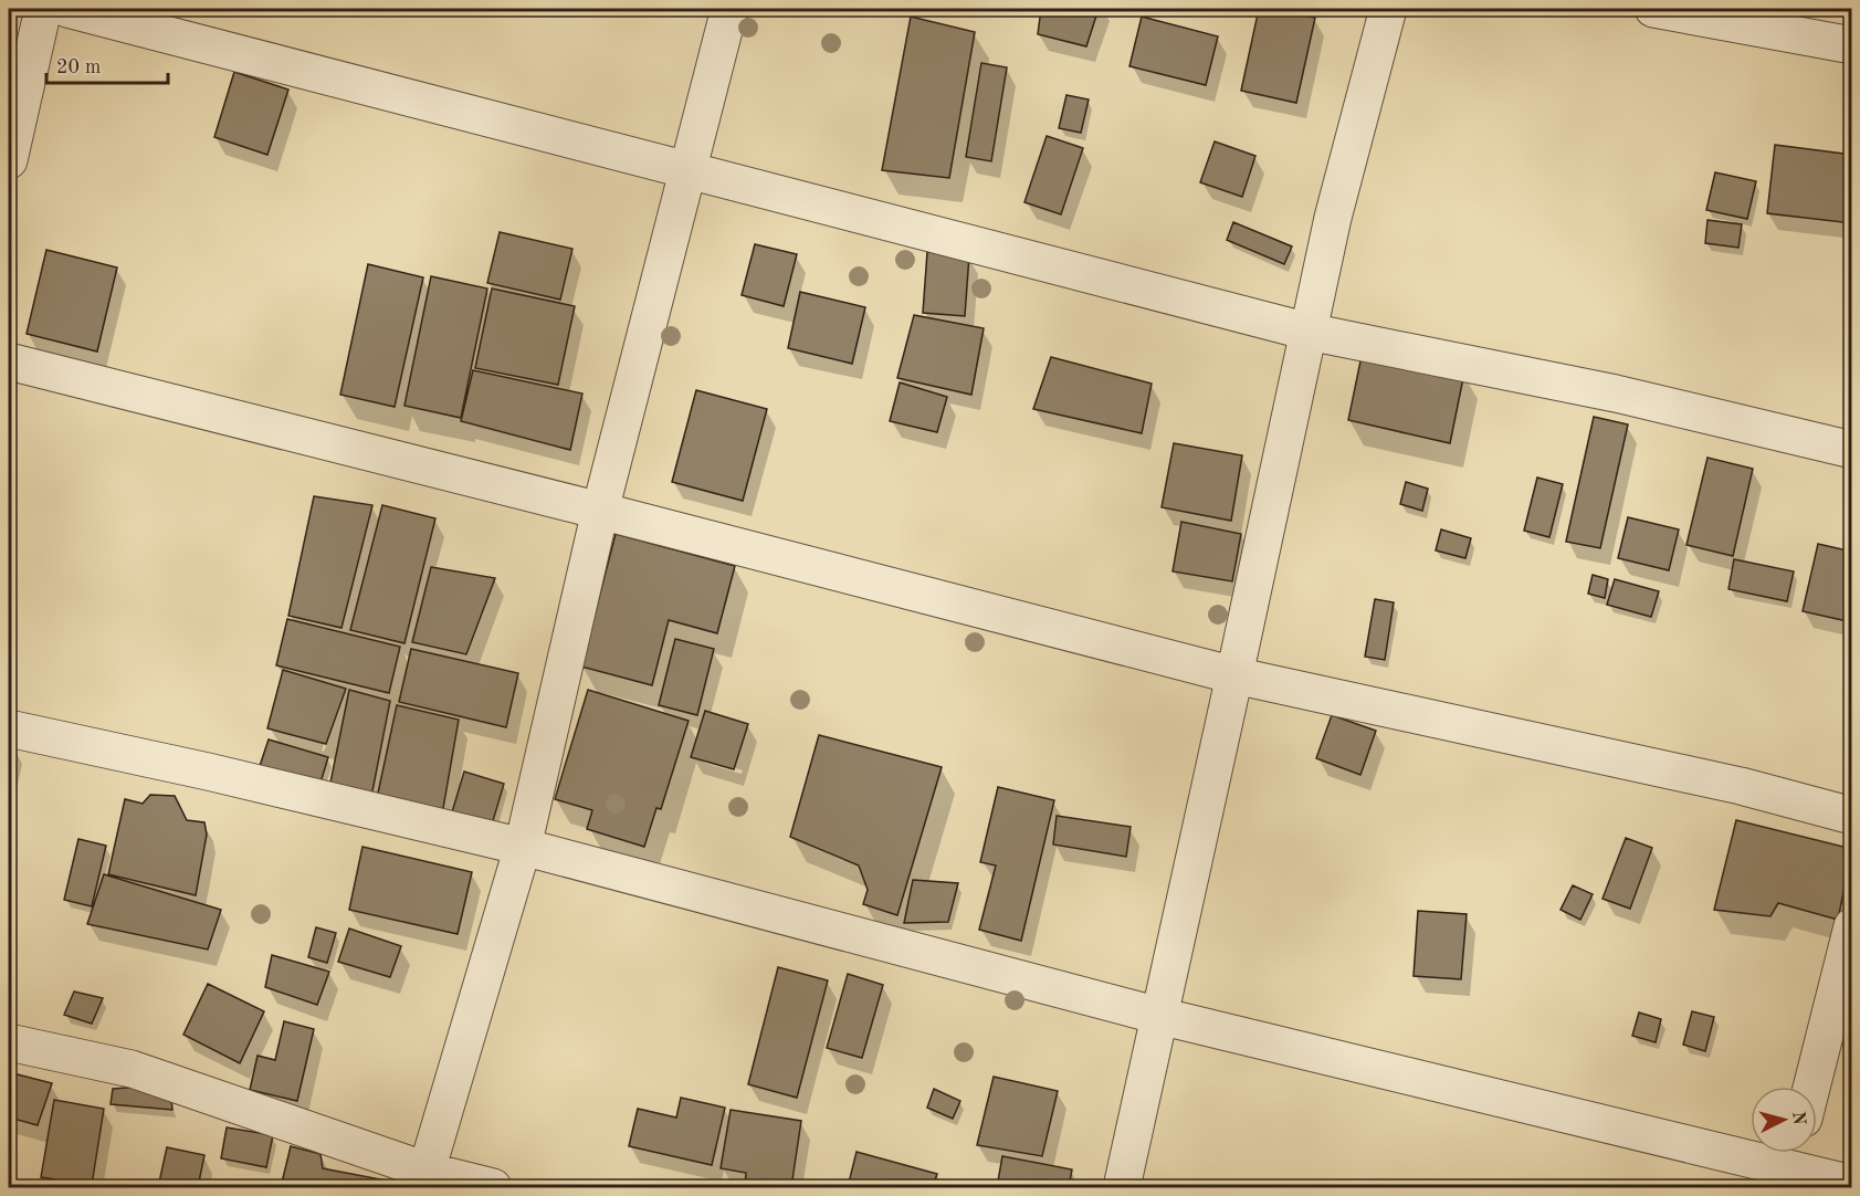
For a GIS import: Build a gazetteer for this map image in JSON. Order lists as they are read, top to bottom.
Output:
{
  "scale_bar": "20 m",
  "north": "right"
}
